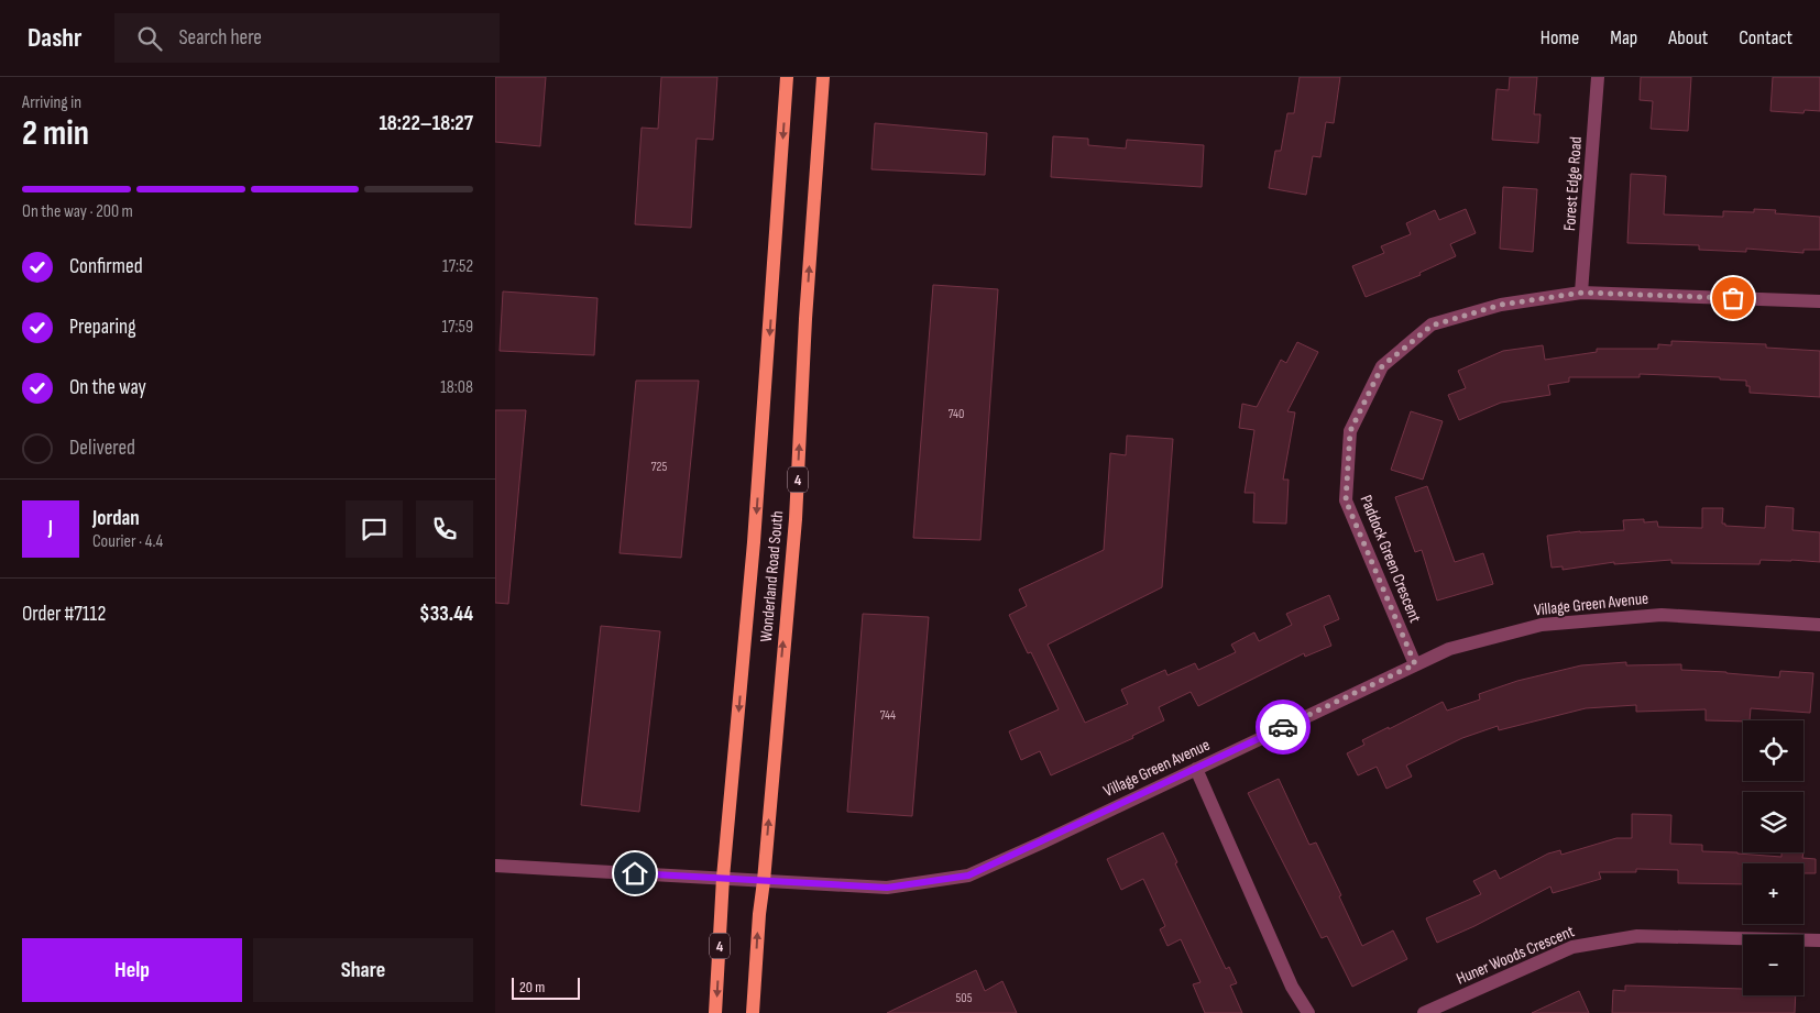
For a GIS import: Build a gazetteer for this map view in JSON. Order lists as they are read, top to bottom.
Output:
{
  "streets": {
    "main road": ["4", "Wonderland Road South"],
    "street": [
      "Forest Edge Road",
      "Paddock Green Crescent",
      "Village Green Avenue",
      "Huner Woods Crescent"
    ]
  },
  "crossings": [
    ["Forest Edge Road", "Paddock Green Crescent"],
    ["Paddock Green Crescent", "Village Green Avenue"],
    ["Wonderland Road South", "Village Green Avenue"]
  ],
  "house_numbers": [
    "740",
    "725",
    "744",
    "505"
  ],
  "scale_bar": "20 m",
  "page": {
    "header": "Dashr",
    "search": "Search here",
    "nav": [
      "Home",
      "Map",
      "About",
      "Contact"
    ],
    "heading": ["2 min", "Arriving in", "18:22–18:27"],
    "panel": [
      "Jordan",
      "Courier · 4.4",
      "Order #7112",
      "$33.44"
    ],
    "bar": "On the way · 200 m",
    "list": [
      ["Confirmed", "17:52"],
      ["Preparing", "17:59"],
      ["On the way", "18:08"],
      "Delivered"
    ],
    "round": "J",
    "map_buttons": ["+", "−"],
    "buttons": ["Help", "Share"],
    "scale": "20 m"
  }
}
